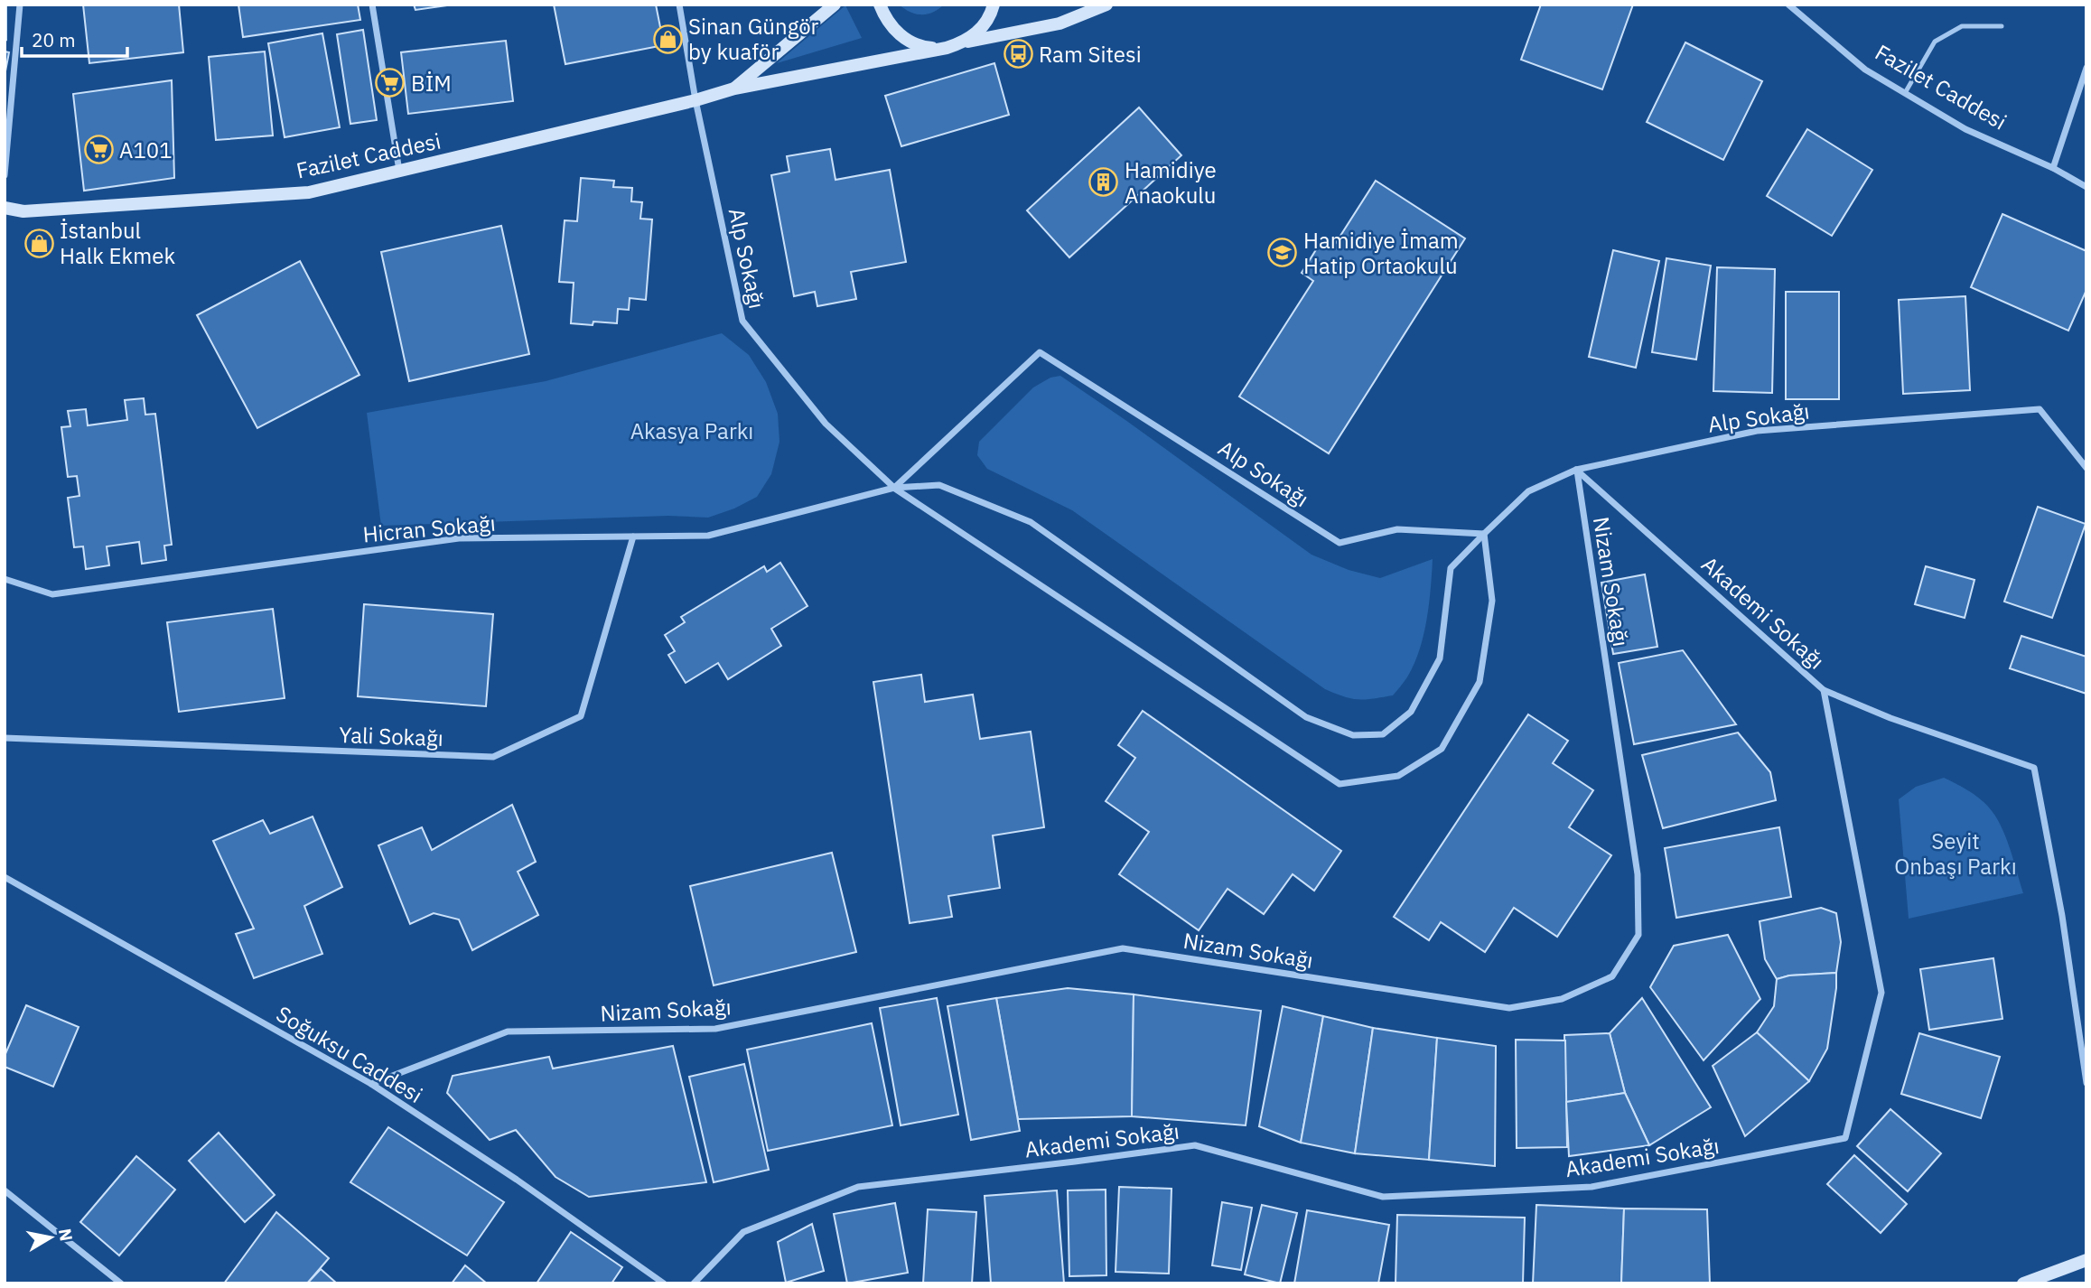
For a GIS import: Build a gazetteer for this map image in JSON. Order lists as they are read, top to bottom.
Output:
{
  "streets": {
    "street": [
      "Fazilet Caddesi",
      "Alp Sokağı",
      "Hicran Sokağı",
      "Nizam Sokağı",
      "Akademi Sokağı",
      "Yali Sokağı",
      "Soğuksu Caddesi"
    ]
  },
  "crossings": [
    ["Fazilet Caddesi", "Alp Sokağı"],
    ["Alp Sokağı", "Hicran Sokağı"],
    ["Alp Sokağı", "Nizam Sokağı"],
    ["Alp Sokağı", "Akademi Sokağı"],
    ["Hicran Sokağı", "Yali Sokağı"],
    ["Nizam Sokağı", "Akademi Sokağı"],
    ["Nizam Sokağı", "Soğuksu Caddesi"]
  ],
  "parks": ["Akasya Parkı", "Seyit Onbaşı Parkı"],
  "places": {
    "shop": ["Sinan Güngör by kuaför", "İstanbul Halk Ekmek"],
    "bus stop": ["Ram Sitesi"],
    "supermarket": ["BİM", "A101"],
    "building": ["Hamidiye Anaokulu"],
    "school or university": ["Hamidiye İmam Hatip Ortaokulu"]
  },
  "scale_bar": "20 m",
  "north": "right"
}
